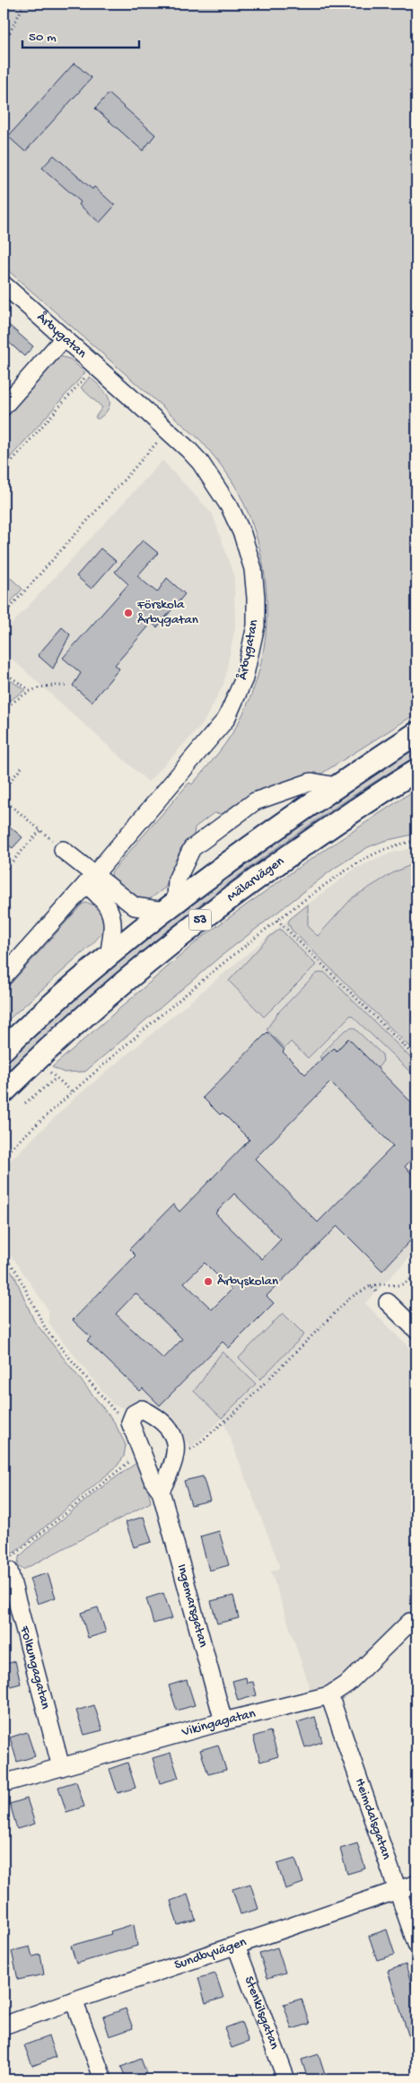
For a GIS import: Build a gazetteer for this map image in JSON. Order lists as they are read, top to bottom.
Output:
{
  "streets": {
    "main road": ["Mälarvägen", "53"],
    "street": [
      "Årbygatan",
      "Ingemarsgatan",
      "Folkungagatan",
      "Vikingagatan",
      "Heimdalsgatan",
      "Sundbyvägen",
      "Stenkilsgatan"
    ]
  },
  "crossings": [
    ["Ingemarsgatan", "Vikingagatan"],
    ["Folkungagatan", "Vikingagatan"],
    ["Vikingagatan", "Heimdalsgatan"],
    ["Heimdalsgatan", "Sundbyvägen"],
    ["Sundbyvägen", "Stenkilsgatan"]
  ],
  "places": ["Förskola Årbygatan", "Årbyskolan"],
  "scale_bar": "50 m"
}
